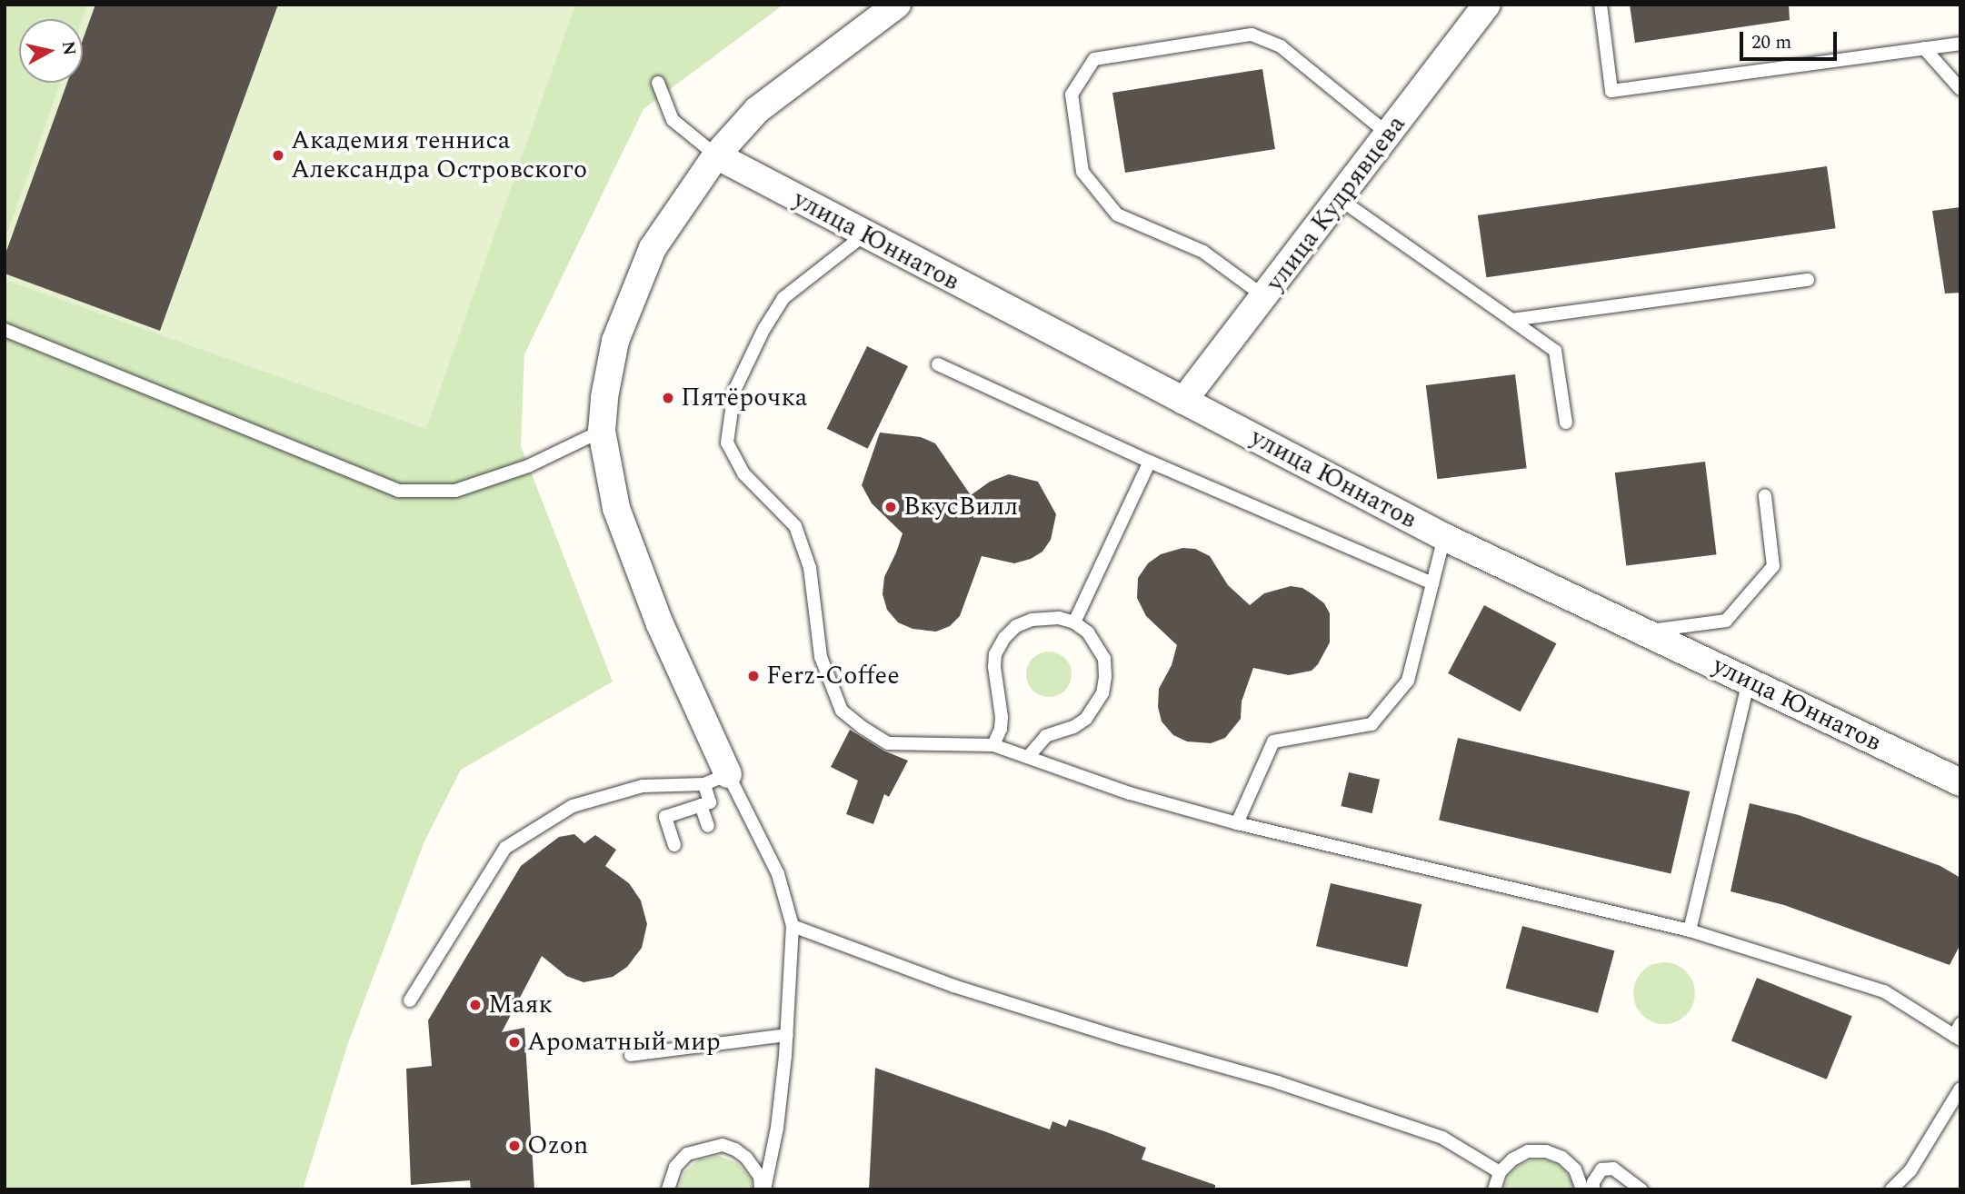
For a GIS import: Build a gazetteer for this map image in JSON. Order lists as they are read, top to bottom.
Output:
{
  "streets": {
    "street": ["улица Кудрявцева", "улица Юннатов"]
  },
  "crossings": [
    ["улица Кудрявцева", "улица Юннатов"]
  ],
  "places": [
    "Академия тенниса Александра Островского",
    "Пятёрочка",
    "ВкусВилл",
    "Ferz-Coffee",
    "Маяк",
    "Ароматный мир",
    "Ozon"
  ],
  "scale_bar": "20 m",
  "north": "right"
}
